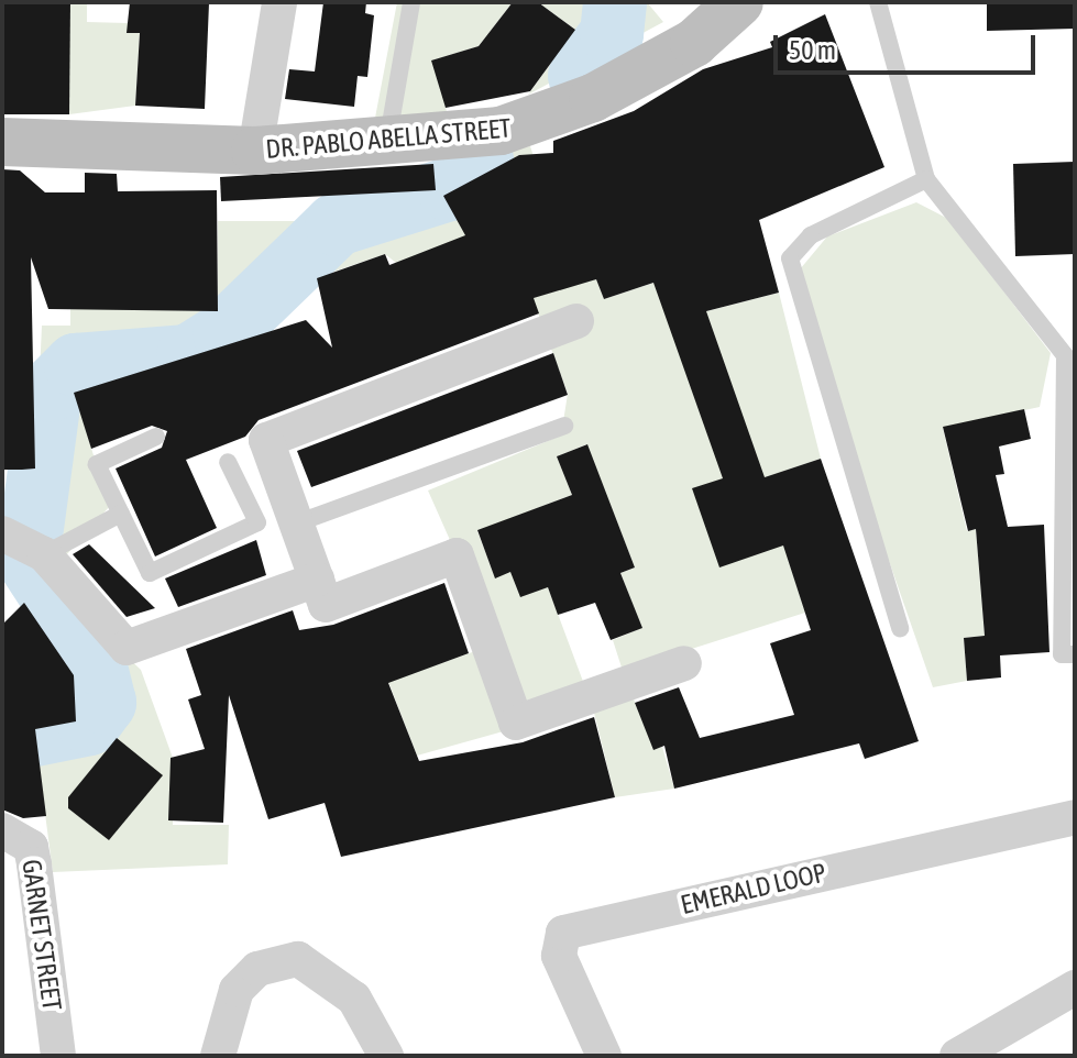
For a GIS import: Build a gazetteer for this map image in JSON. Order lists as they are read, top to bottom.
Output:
{
  "streets": {
    "street": ["DR. PABLO ABELLA STREET", "EMERALD LOOP", "GARNET STREET"]
  },
  "scale_bar": "50 m"
}
